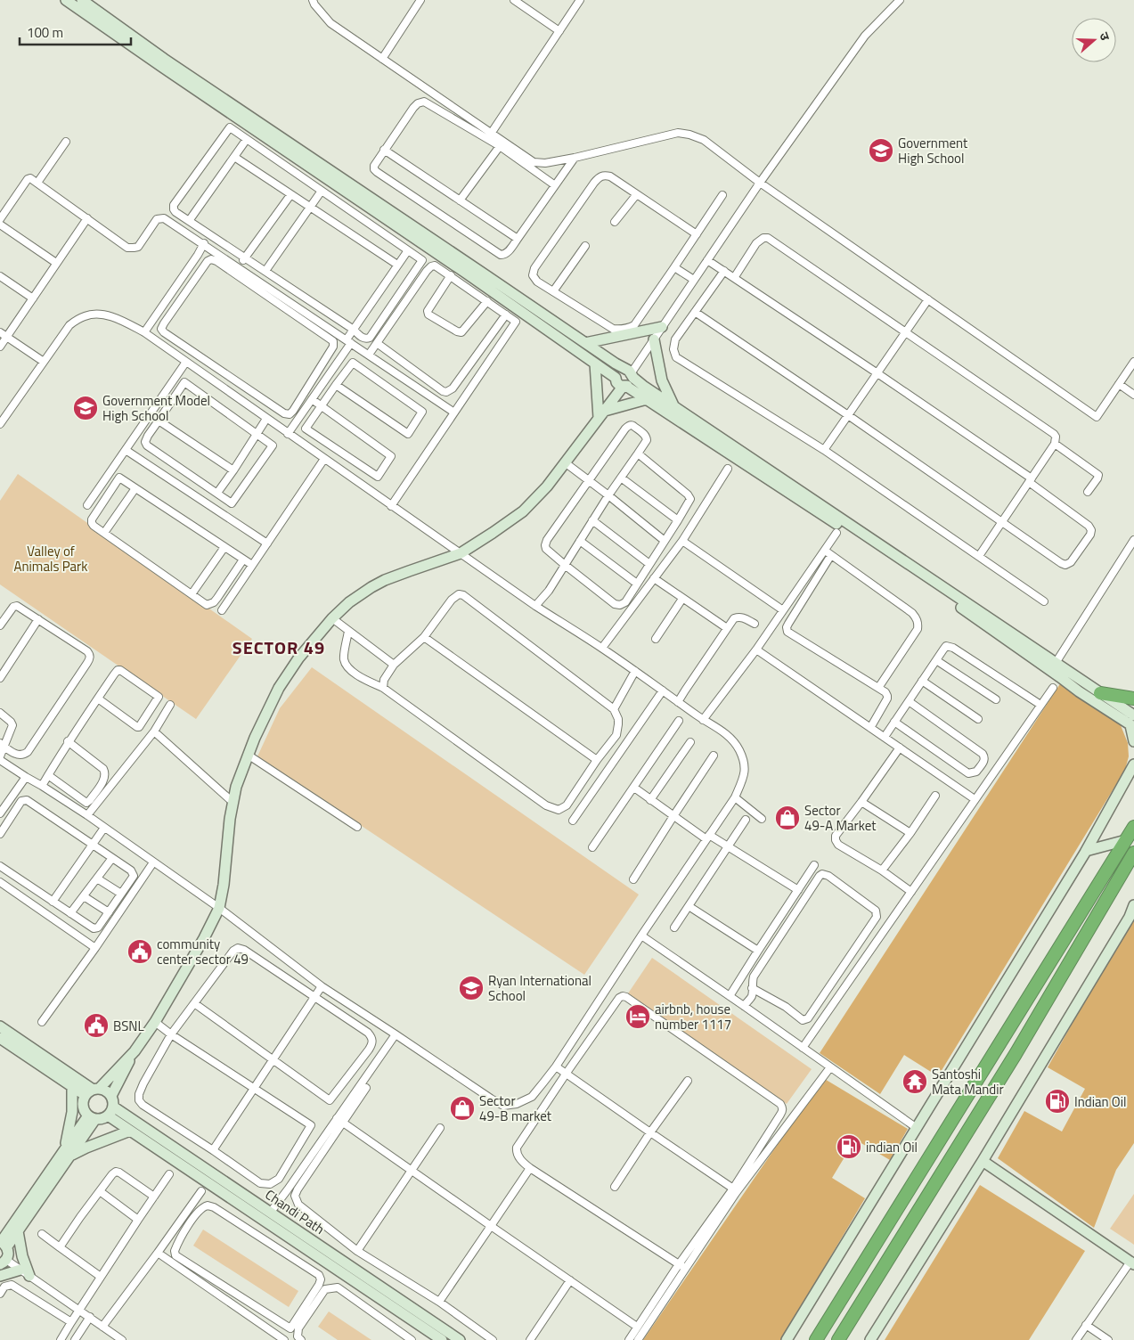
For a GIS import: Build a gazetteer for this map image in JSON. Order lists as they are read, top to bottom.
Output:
{
  "streets": {
    "main road": ["Chandi Path"]
  },
  "districts": ["SECTOR 49"],
  "parks": ["Valley of Animals Park"],
  "places": {
    "school or university": ["Government High School", "Government Model High School", "Ryan International School"],
    "shop": ["Sector 49-A Market", "Sector 49-B market"],
    "public building": ["community center sector 49", "BSNL"],
    "hotel": ["airbnb, house number 1117"],
    "temple": ["Santoshi Mata Mandir"],
    "fuel station": ["Indian Oil", "indian Oil"]
  },
  "scale_bar": "100 m",
  "north": "right"
}
